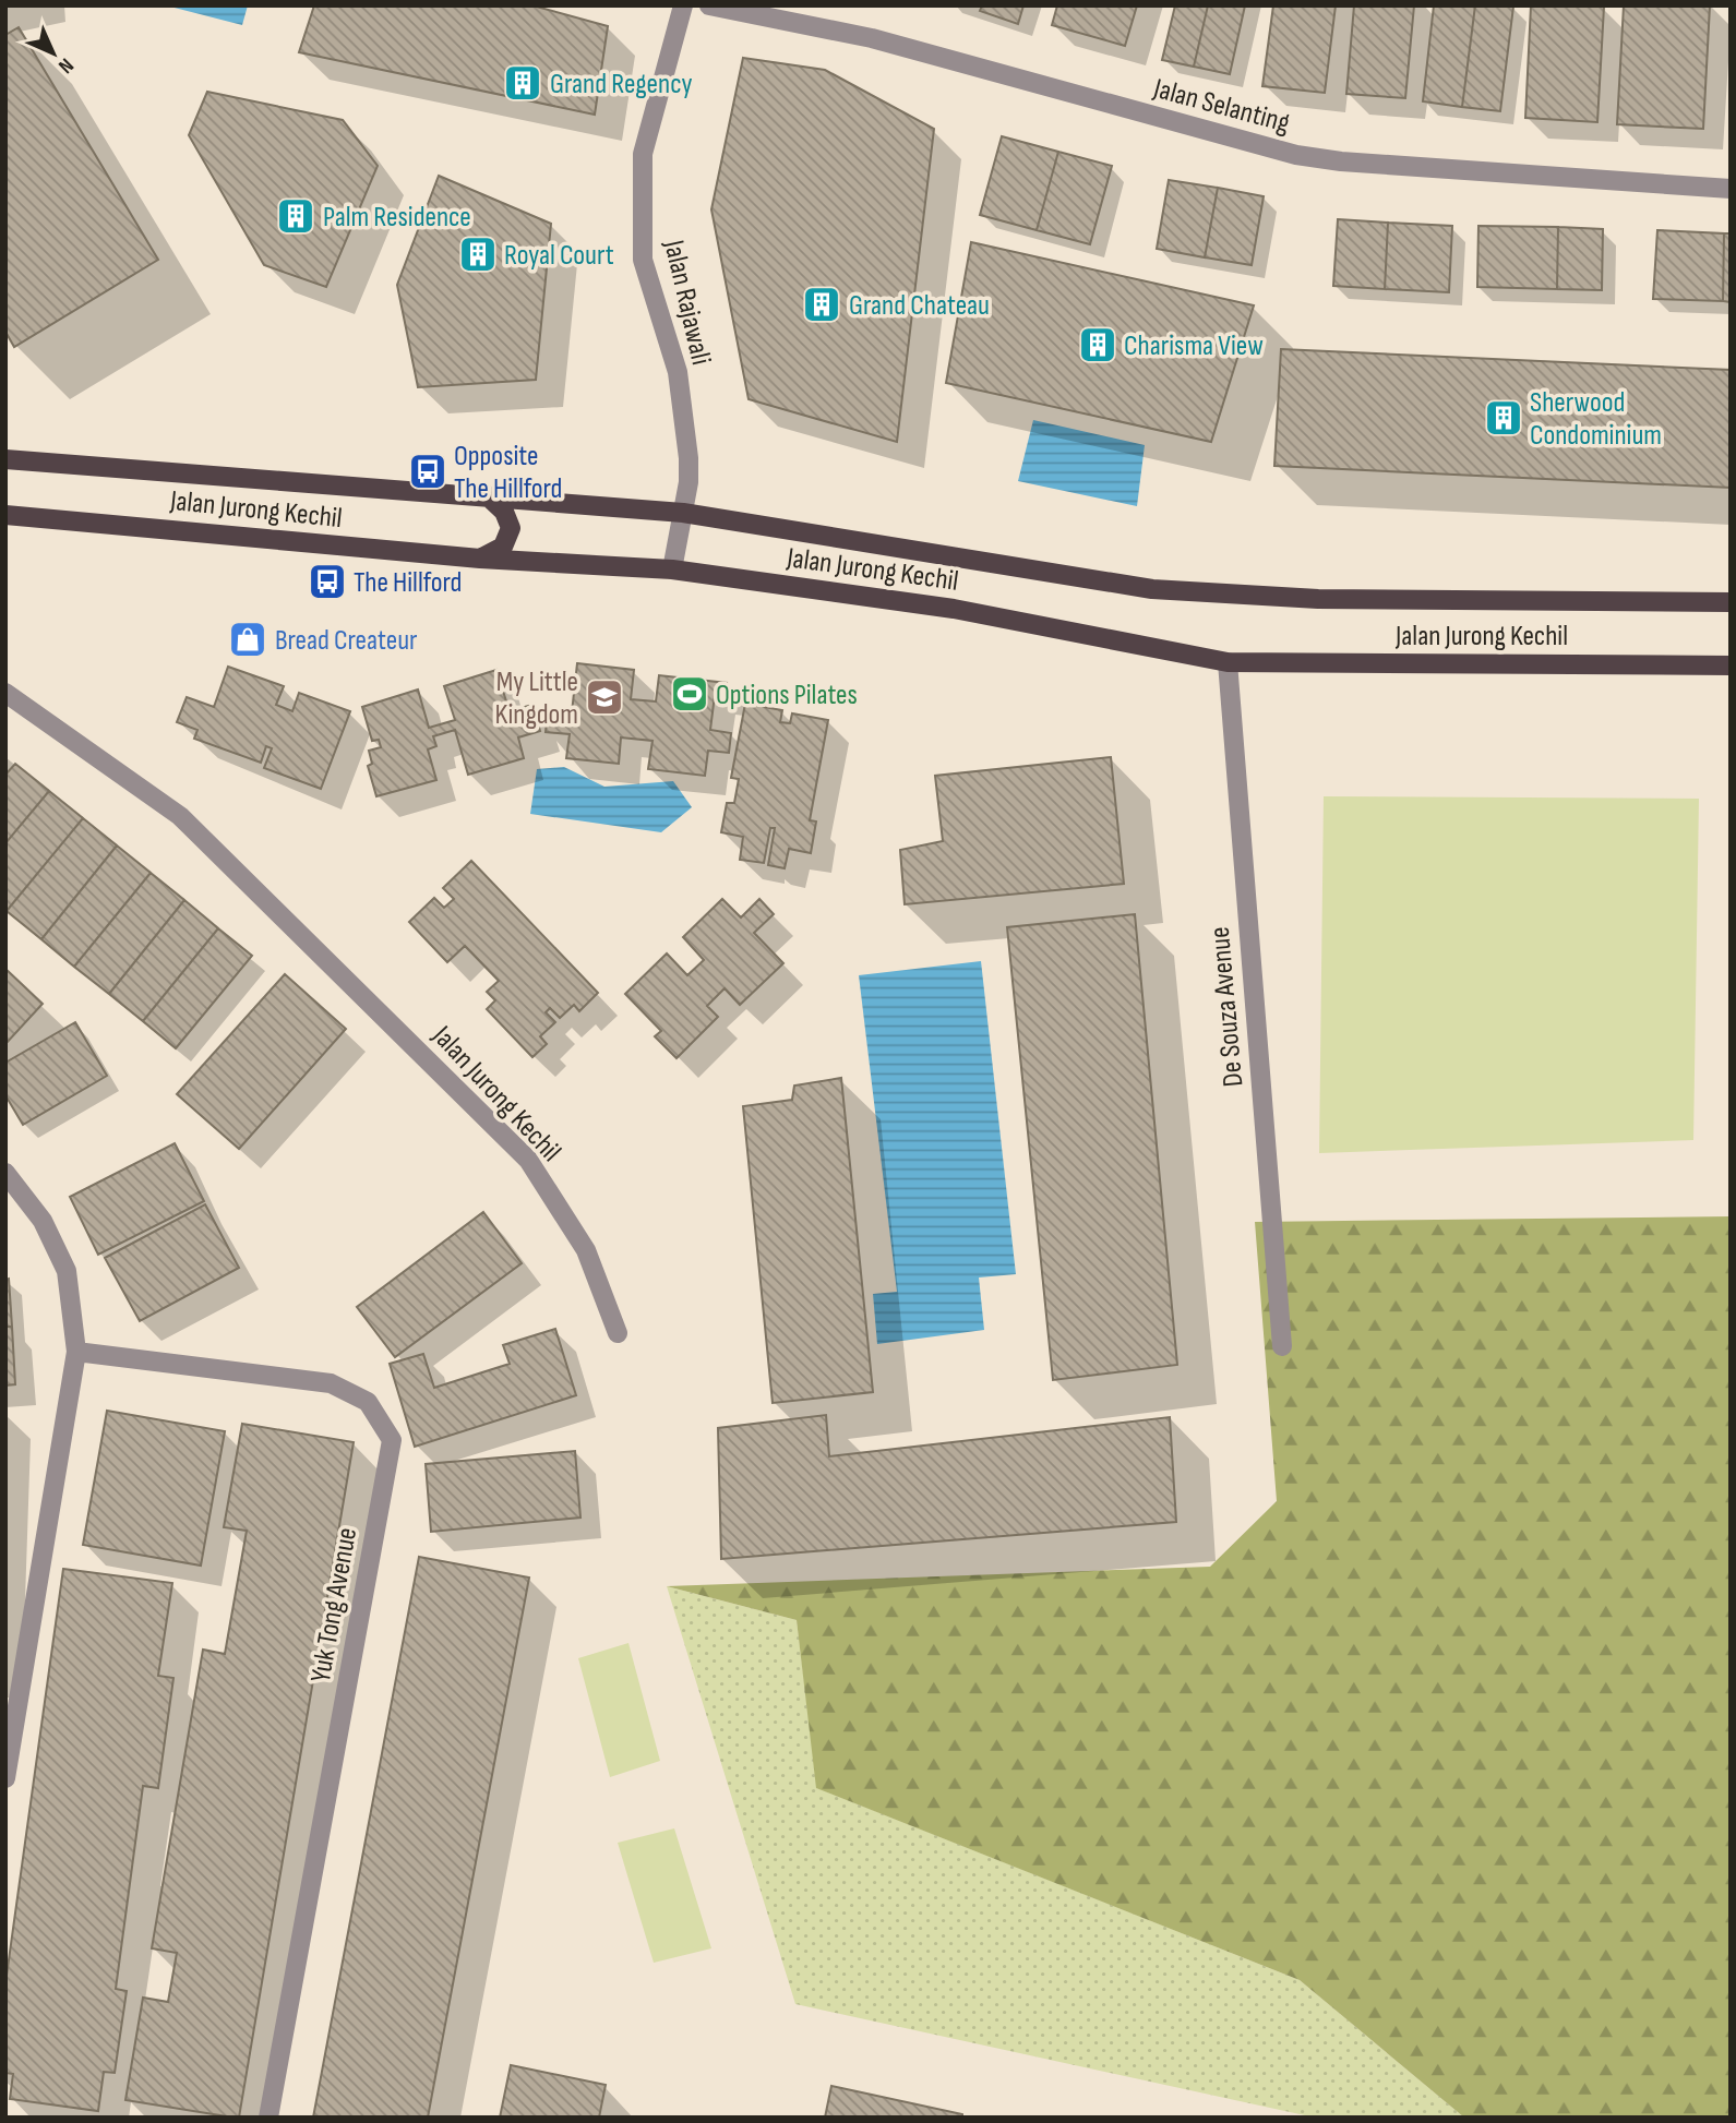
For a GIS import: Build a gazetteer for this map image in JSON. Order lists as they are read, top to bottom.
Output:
{
  "streets": {
    "main road": ["Jalan Jurong Kechil"],
    "street": [
      "Jalan Selanting",
      "Jalan Rajawali",
      "De Souza Avenue",
      "Yuk Tong Avenue"
    ]
  },
  "crossings": [
    ["Jalan Rajawali", "Jalan Jurong Kechil"],
    ["Jalan Jurong Kechil", "De Souza Avenue"]
  ],
  "places": {
    "building": [
      "Grand Regency",
      "Palm Residence",
      "Royal Court",
      "Grand Chateau",
      "Charisma View",
      "Sherwood Condominium"
    ],
    "bus stop": ["Opposite The Hillford", "The Hillford"],
    "shop": ["Bread Createur"],
    "sports": ["Options Pilates"],
    "school or university": ["My Little Kingdom"]
  },
  "north": "bottom right"
}
